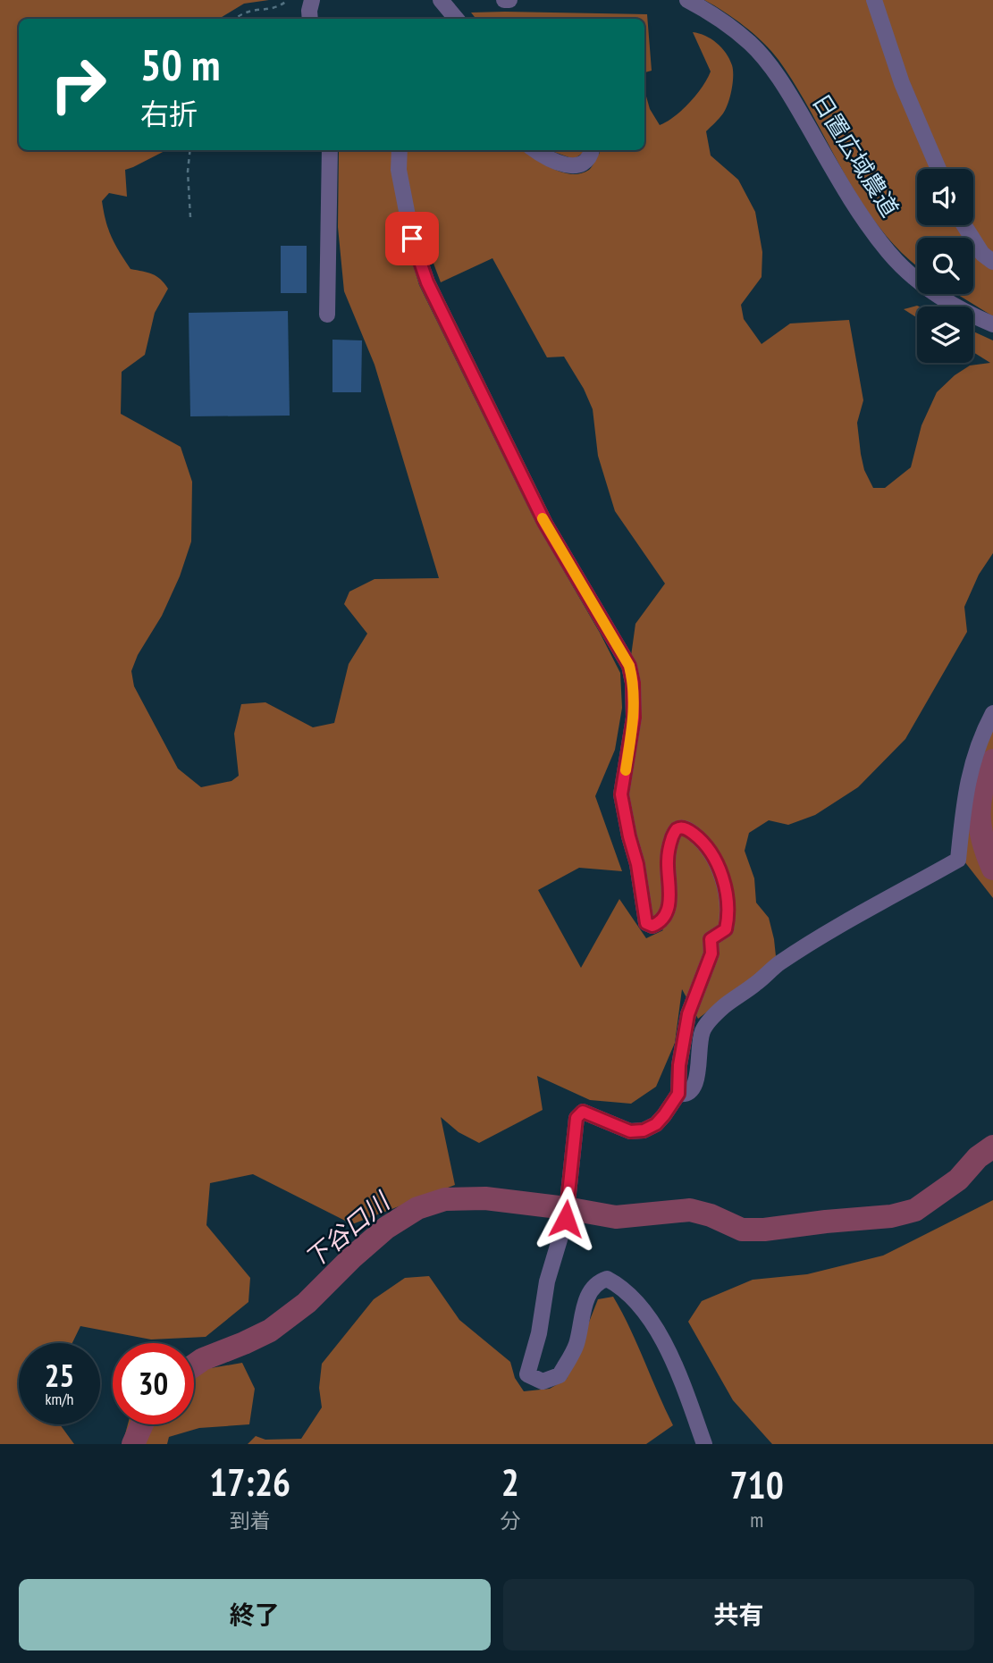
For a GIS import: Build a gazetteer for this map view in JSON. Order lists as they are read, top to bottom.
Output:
{
  "streets": {
    "street": ["日置広域農道"]
  },
  "water": ["下谷口川"],
  "page": {
    "turn": ["50 m", "右折"],
    "speed": "25 km/h",
    "limit": "30",
    "eta": [
      "17:26",
      "到着",
      "2",
      "分",
      "710",
      "m"
    ],
    "buttons": ["終了", "共有"]
  }
}
